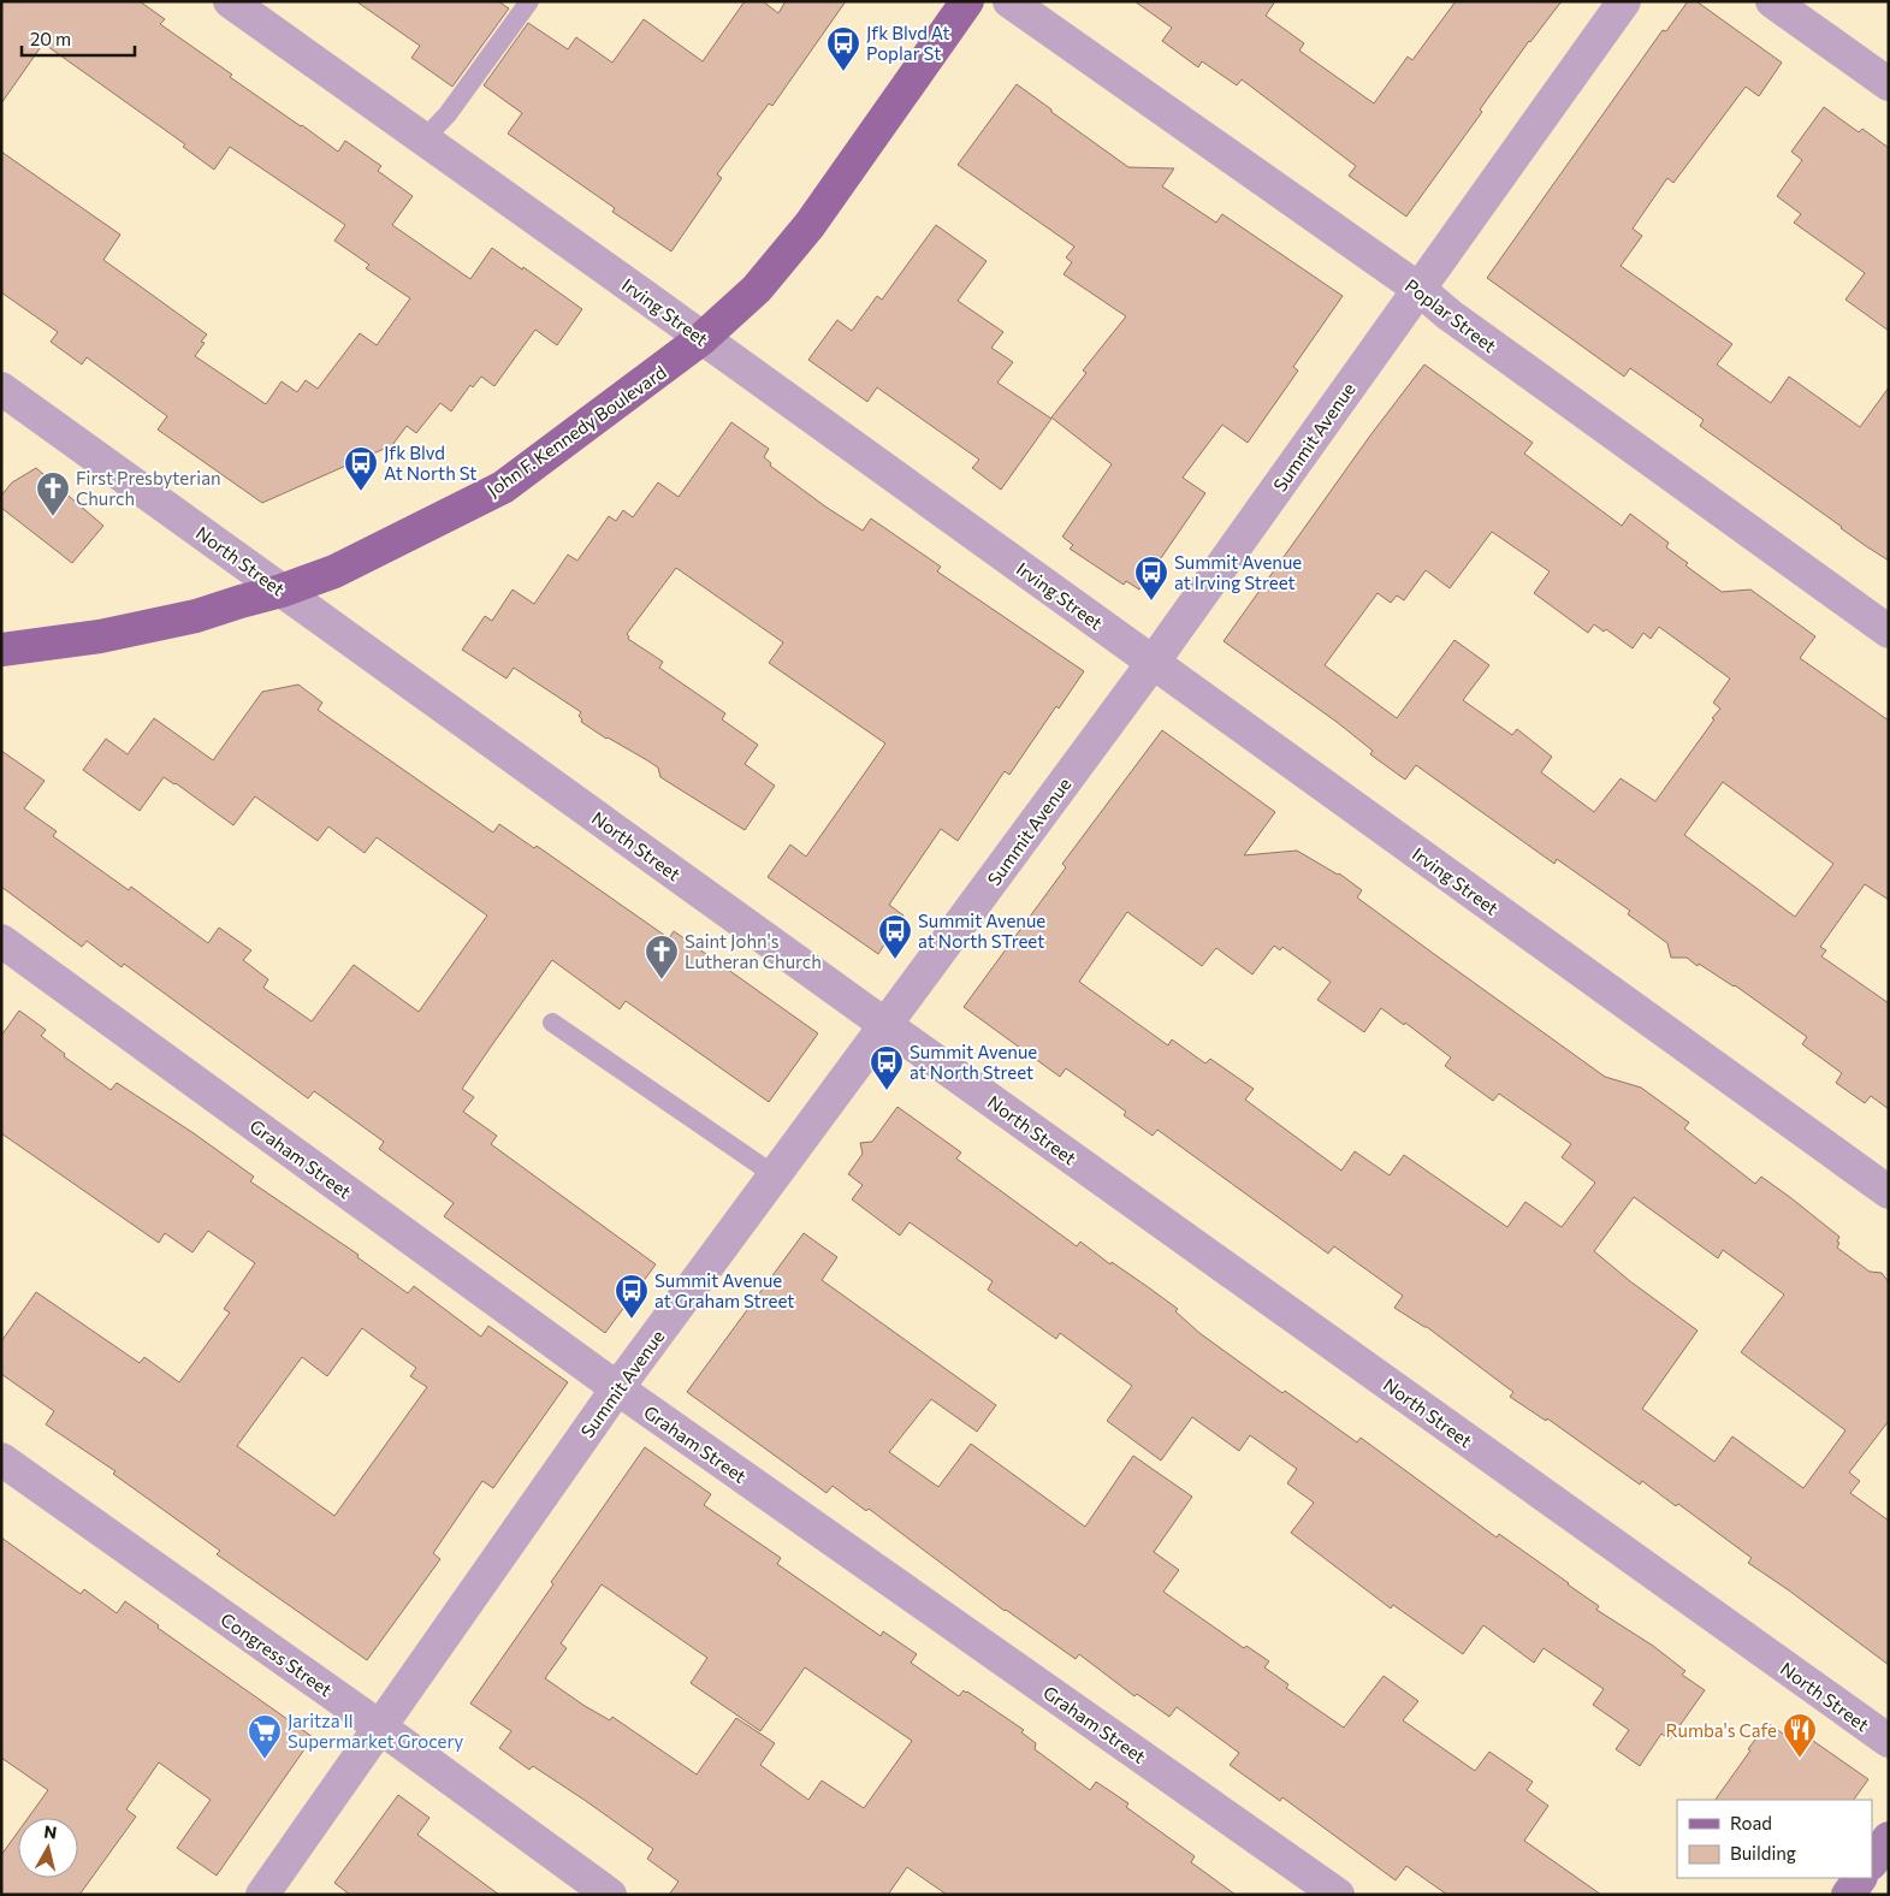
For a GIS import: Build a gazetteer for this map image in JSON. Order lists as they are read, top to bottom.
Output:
{
  "streets": {
    "main road": ["John F. Kennedy Boulevard"],
    "street": [
      "Irving Street",
      "Poplar Street",
      "Summit Avenue",
      "North Street",
      "Graham Street",
      "Congress Street"
    ]
  },
  "crossings": [
    ["Irving Street", "John F. Kennedy Boulevard"],
    ["Irving Street", "Summit Avenue"],
    ["Poplar Street", "Summit Avenue"],
    ["John F. Kennedy Boulevard", "North Street"],
    ["Summit Avenue", "North Street"],
    ["Summit Avenue", "Graham Street"],
    ["Summit Avenue", "Congress Street"]
  ],
  "places": {
    "bus stop": [
      "Jfk Blvd At Poplar St",
      "Jfk Blvd At North St",
      "Summit Avenue at Irving Street",
      "Summit Avenue at North STreet",
      "Summit Avenue at North Street",
      "Summit Avenue at Graham Street"
    ],
    "church": ["First Presbyterian Church", "Saint John's Lutheran Church"],
    "restaurant": ["Rumba's Cafe"],
    "supermarket": ["Jaritza II Supermarket Grocery"]
  },
  "legend": ["Road", "Building"],
  "scale_bar": "20 m",
  "north": "top"
}
